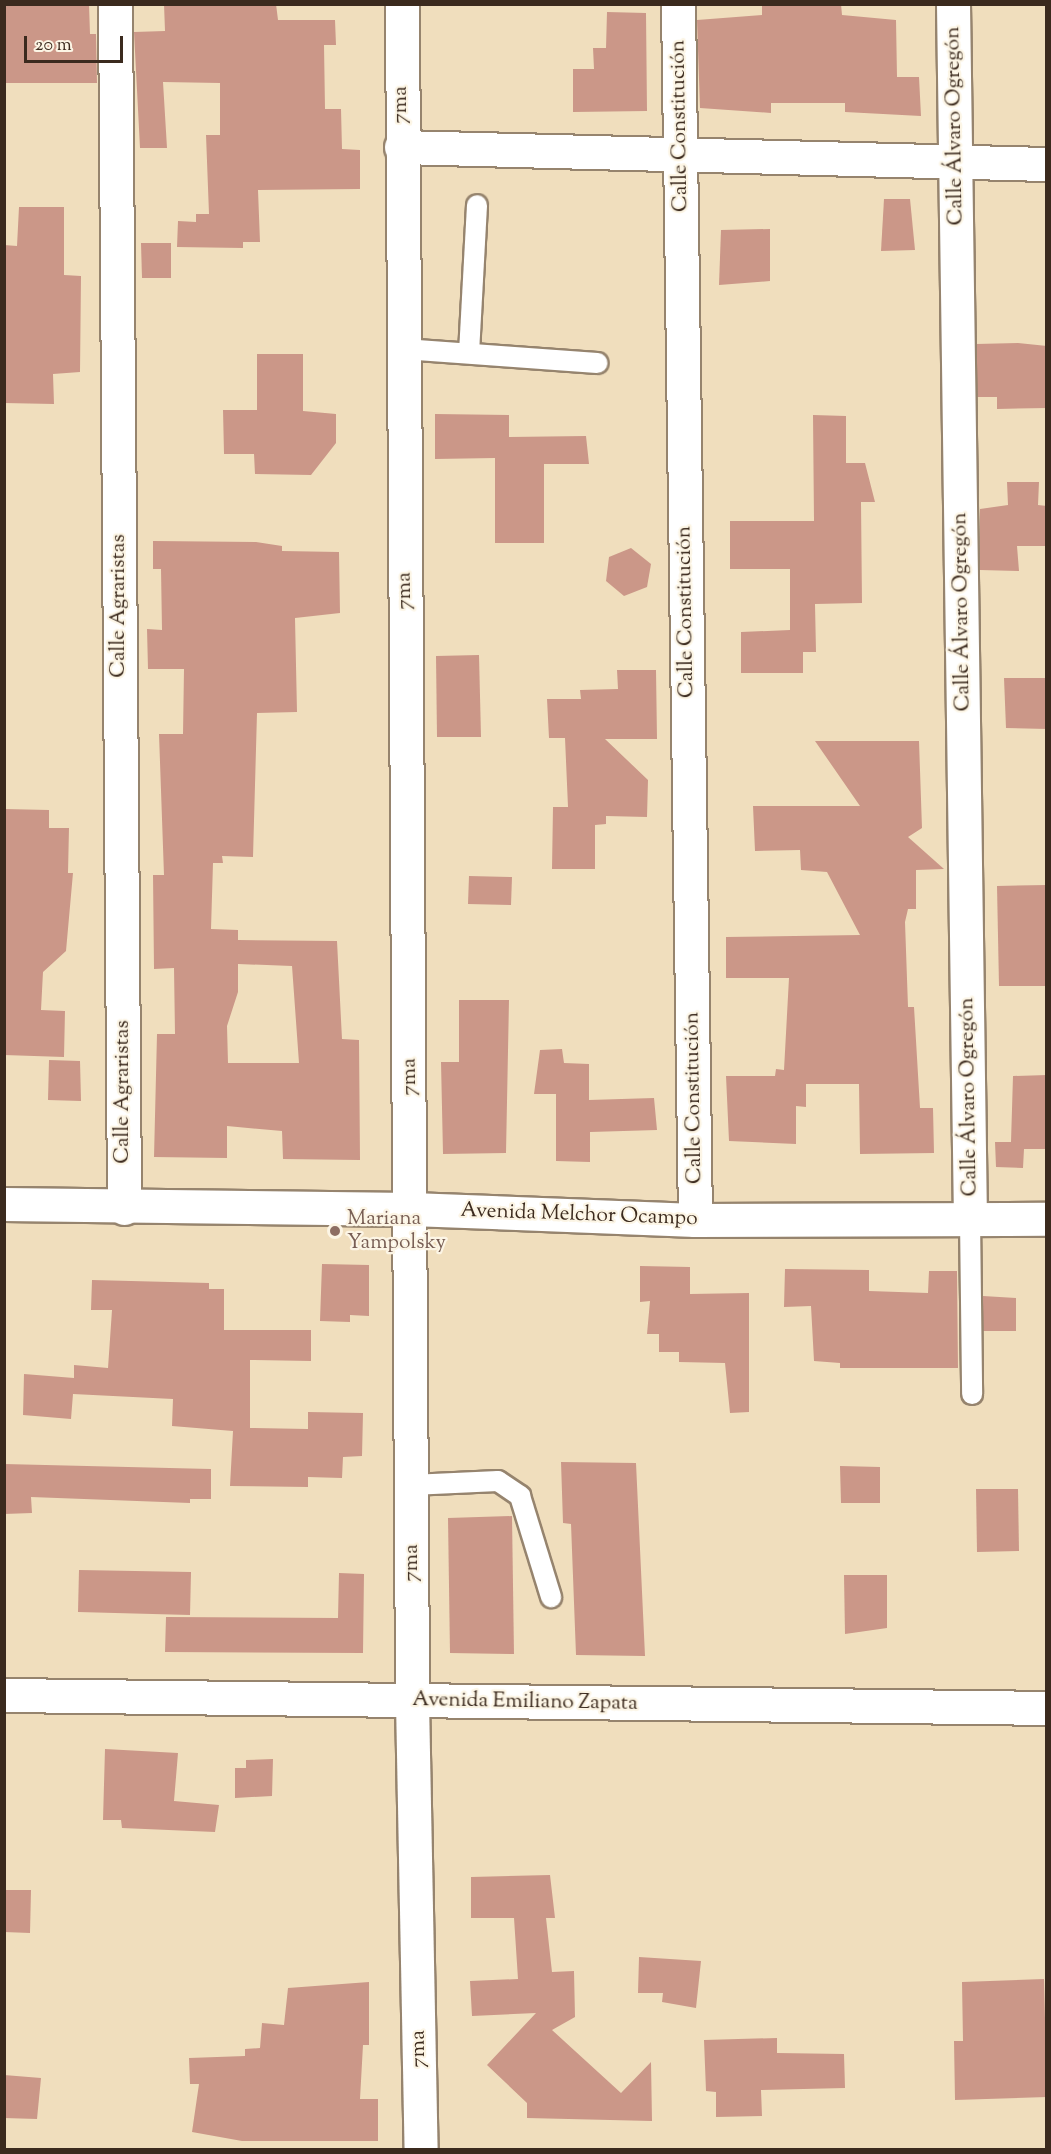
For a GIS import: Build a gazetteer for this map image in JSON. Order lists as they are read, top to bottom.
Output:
{
  "streets": {
    "street": [
      "7ma",
      "Calle Constitución",
      "Calle Álvaro Ogregón",
      "Calle Agraristas",
      "Avenida Melchor Ocampo",
      "Avenida Emiliano Zapata"
    ]
  },
  "crossings": [
    ["7ma", "Avenida Melchor Ocampo"],
    ["7ma", "Avenida Emiliano Zapata"],
    ["Calle Constitución", "Avenida Melchor Ocampo"],
    ["Calle Álvaro Ogregón", "Avenida Melchor Ocampo"],
    ["Calle Agraristas", "Avenida Melchor Ocampo"]
  ],
  "places": ["Mariana Yampolsky"],
  "scale_bar": "20 m"
}
